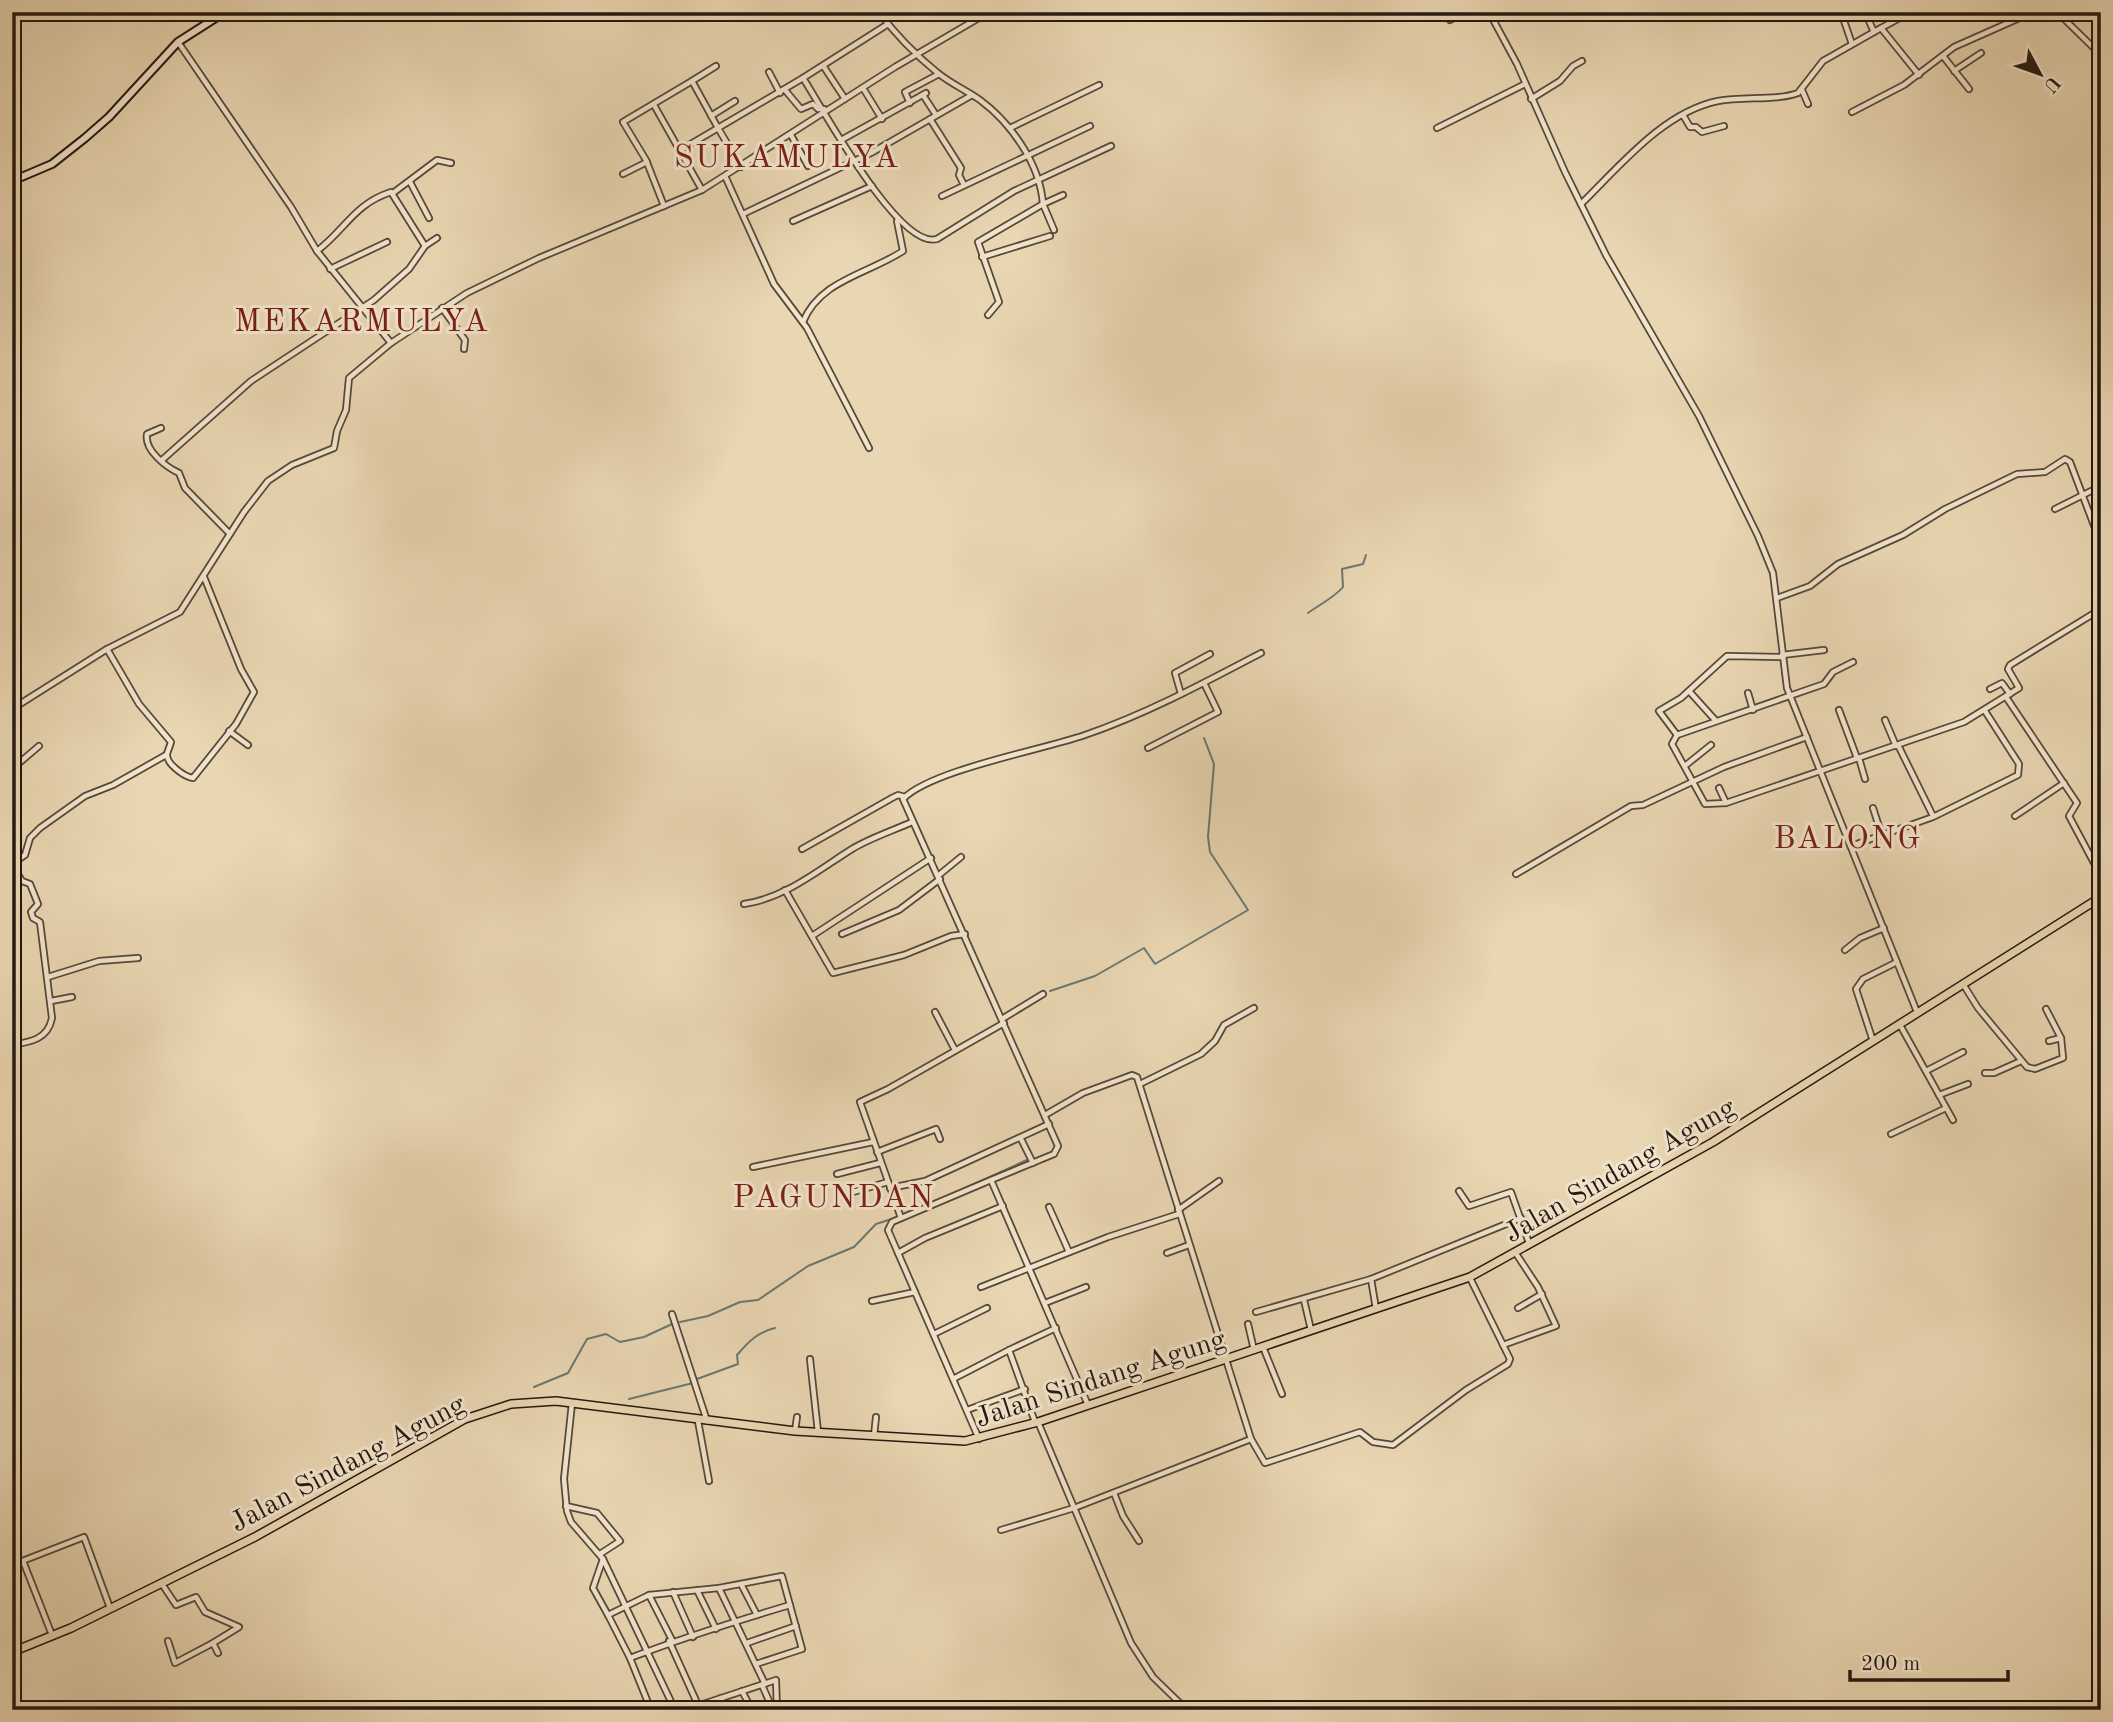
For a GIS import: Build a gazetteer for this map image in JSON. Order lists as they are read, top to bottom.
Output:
{
  "streets": {
    "main road": ["Jalan Sindang Agung"]
  },
  "districts": [
    "SUKAMULYA",
    "MEKARMULYA",
    "BALONG",
    "PAGUNDAN"
  ],
  "scale_bar": "200 m",
  "north": "bottom right"
}
